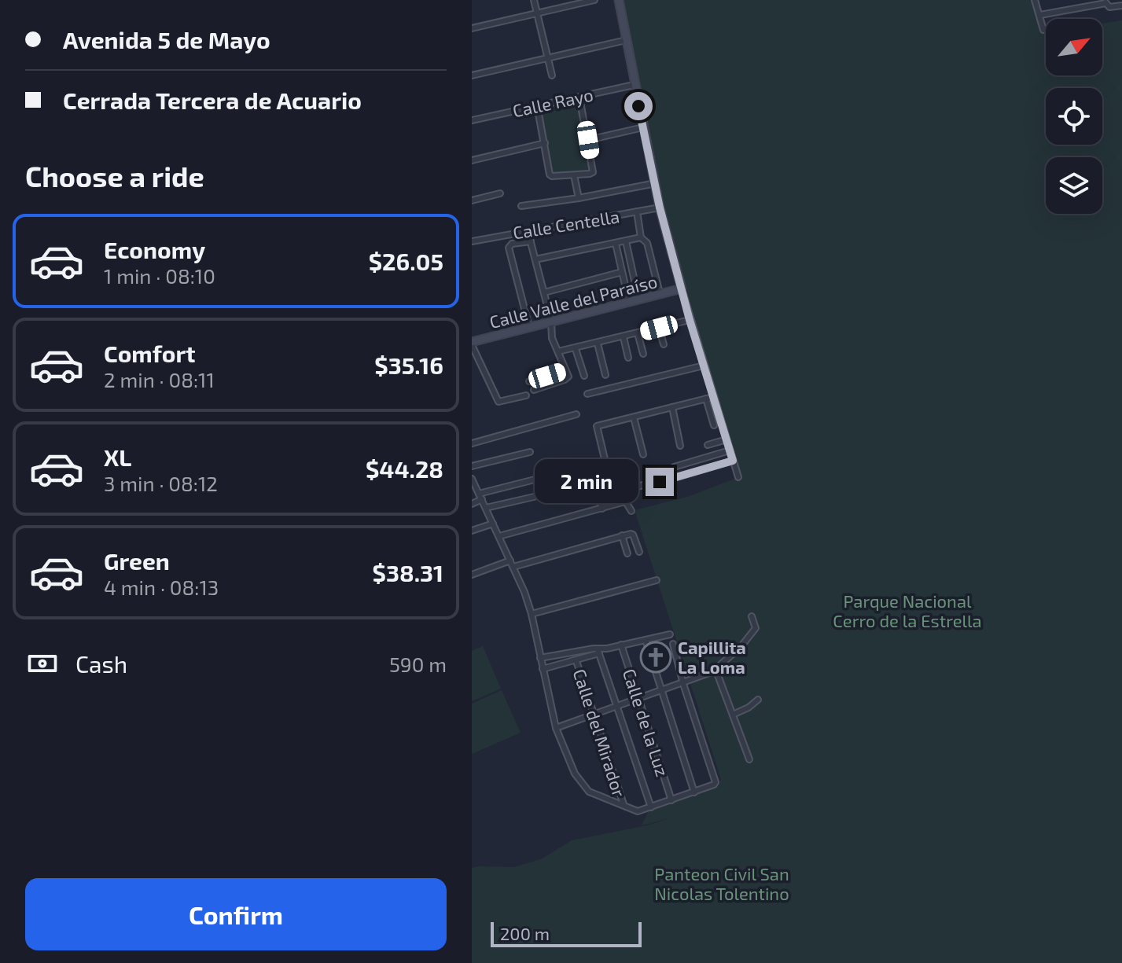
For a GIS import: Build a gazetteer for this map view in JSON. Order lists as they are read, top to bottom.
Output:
{
  "streets": {
    "street": [
      "Calle Rayo",
      "Calle Centella",
      "Calle Valle del Paraíso",
      "Calle de la Luz",
      "Calle del Mirador"
    ]
  },
  "parks": ["Parque Nacional Cerro de la Estrella", "Panteon Civil San Nicolas Tolentino"],
  "places": {
    "church": ["Capillita La Loma"]
  },
  "scale_bar": "200 m",
  "north": "top right",
  "page": {
    "banner": ["Avenida 5 de Mayo", "Cerrada Tercera de Acuario"],
    "heading": "Choose a ride",
    "list": [
      {
        "name": "Economy",
        "note": "1 min · 08:10",
        "value": "$26.05"
      },
      {
        "name": "Comfort",
        "note": "2 min · 08:11",
        "value": "$35.16"
      },
      {
        "name": "XL",
        "note": "3 min · 08:12",
        "value": "$44.28"
      },
      {
        "name": "Green",
        "note": "4 min · 08:13",
        "value": "$38.31"
      }
    ],
    "bubble": "2 min",
    "pay": ["Cash", "590 m"],
    "buttons": "Confirm",
    "scale": "200 m"
  }
}
